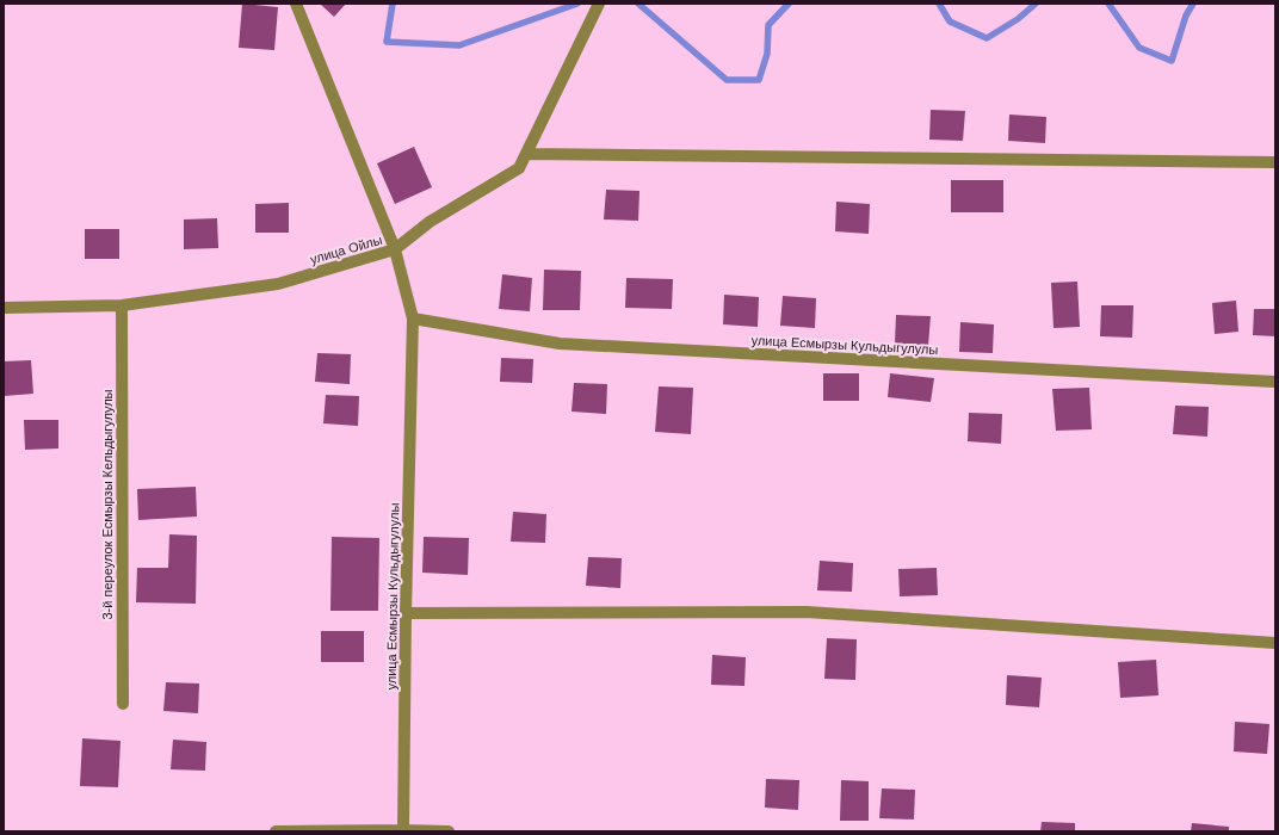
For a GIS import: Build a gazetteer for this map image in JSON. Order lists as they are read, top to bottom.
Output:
{
  "streets": {
    "street": ["улица Ойлы", "улица Есмырзы Кульдыгулулы", "3-й переулок Есмырзы Кельдыгулулы"]
  },
  "crossings": [
    ["улица Ойлы", "улица Есмырзы Кульдыгулулы"],
    ["улица Ойлы", "3-й переулок Есмырзы Кельдыгулулы"]
  ]
}
